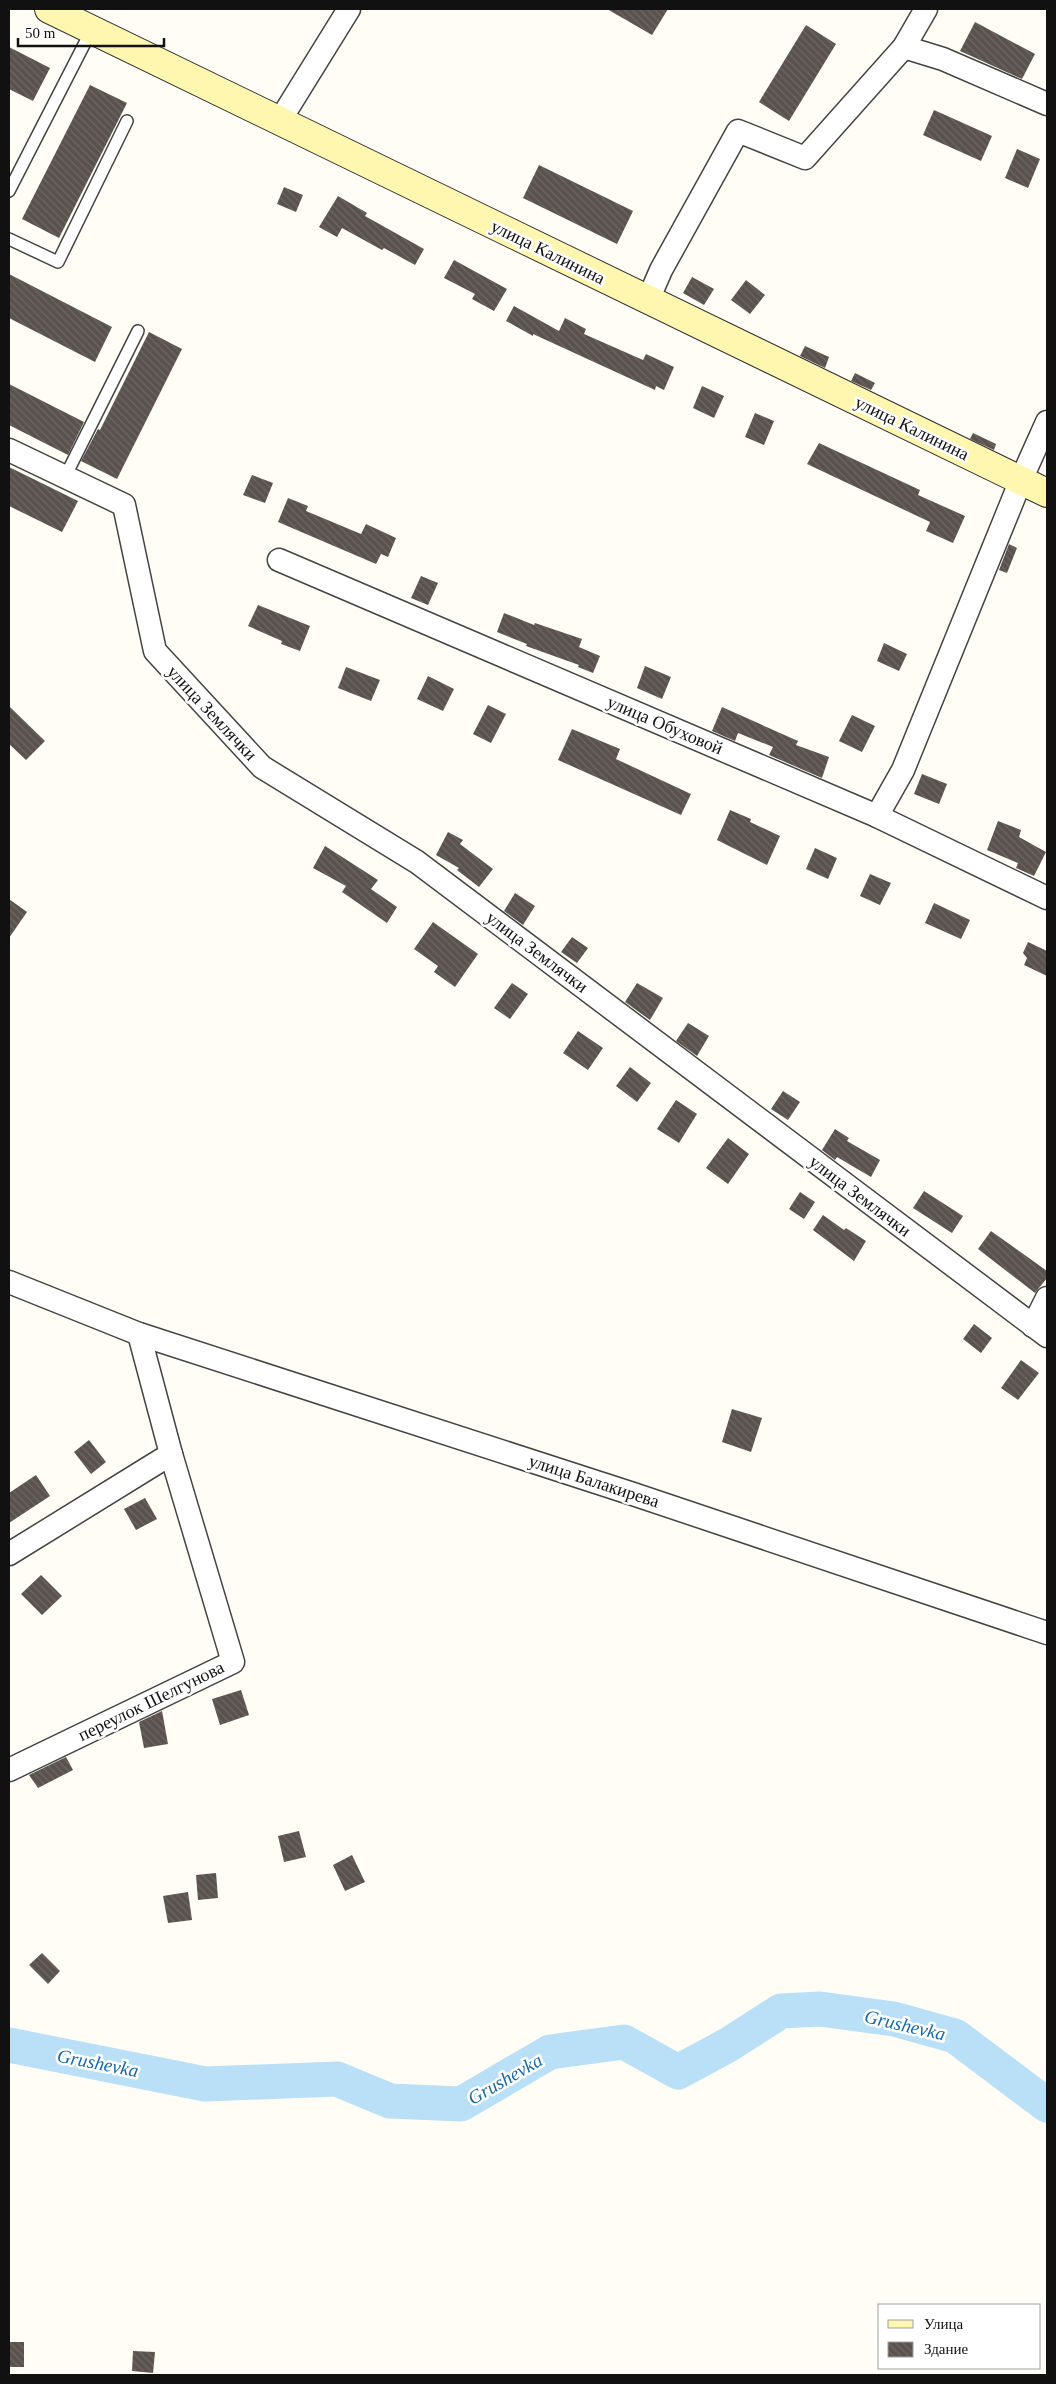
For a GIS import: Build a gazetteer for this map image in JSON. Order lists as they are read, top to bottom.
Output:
{
  "streets": {
    "street": [
      "улица Калинина",
      "улица Землячки",
      "улица Обуховой",
      "улица Балакирева",
      "переулок Шелгунова"
    ]
  },
  "water": ["Grushevka"],
  "legend": ["Улица", "Здание"],
  "scale_bar": "50 m"
}
